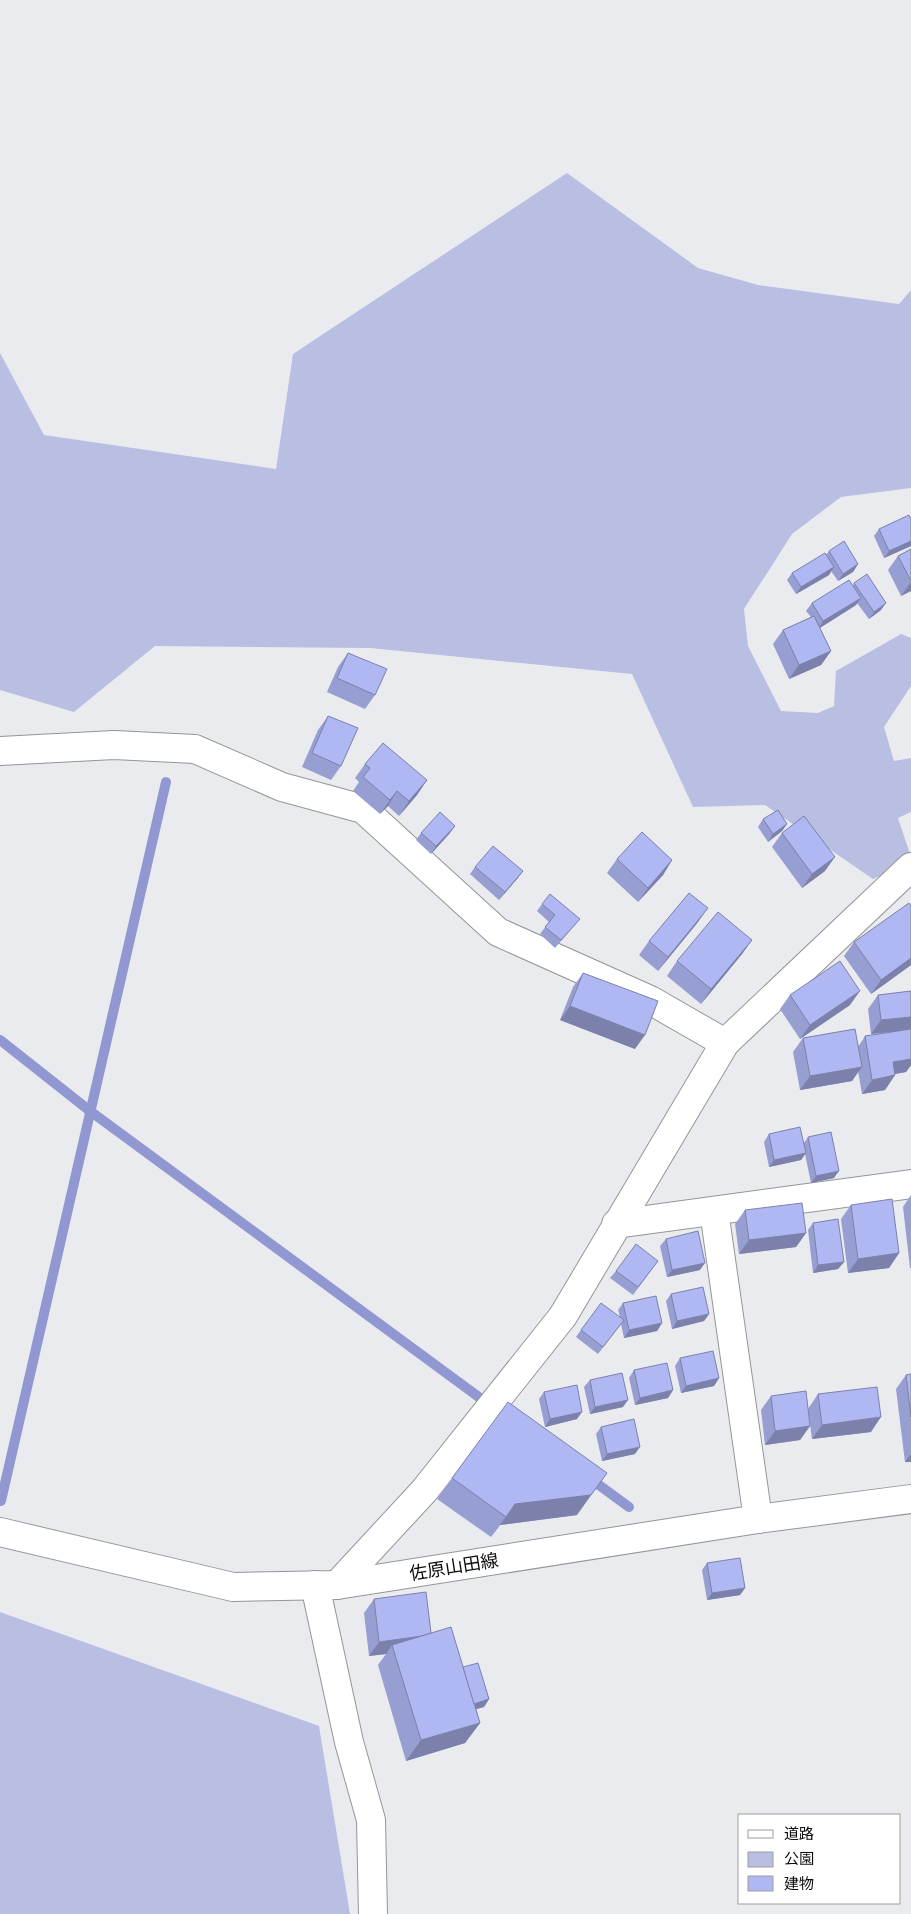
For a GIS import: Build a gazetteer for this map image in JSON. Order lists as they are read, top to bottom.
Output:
{
  "streets": {
    "street": ["佐原山田線"]
  },
  "legend": ["道路", "公園", "建物"]
}
